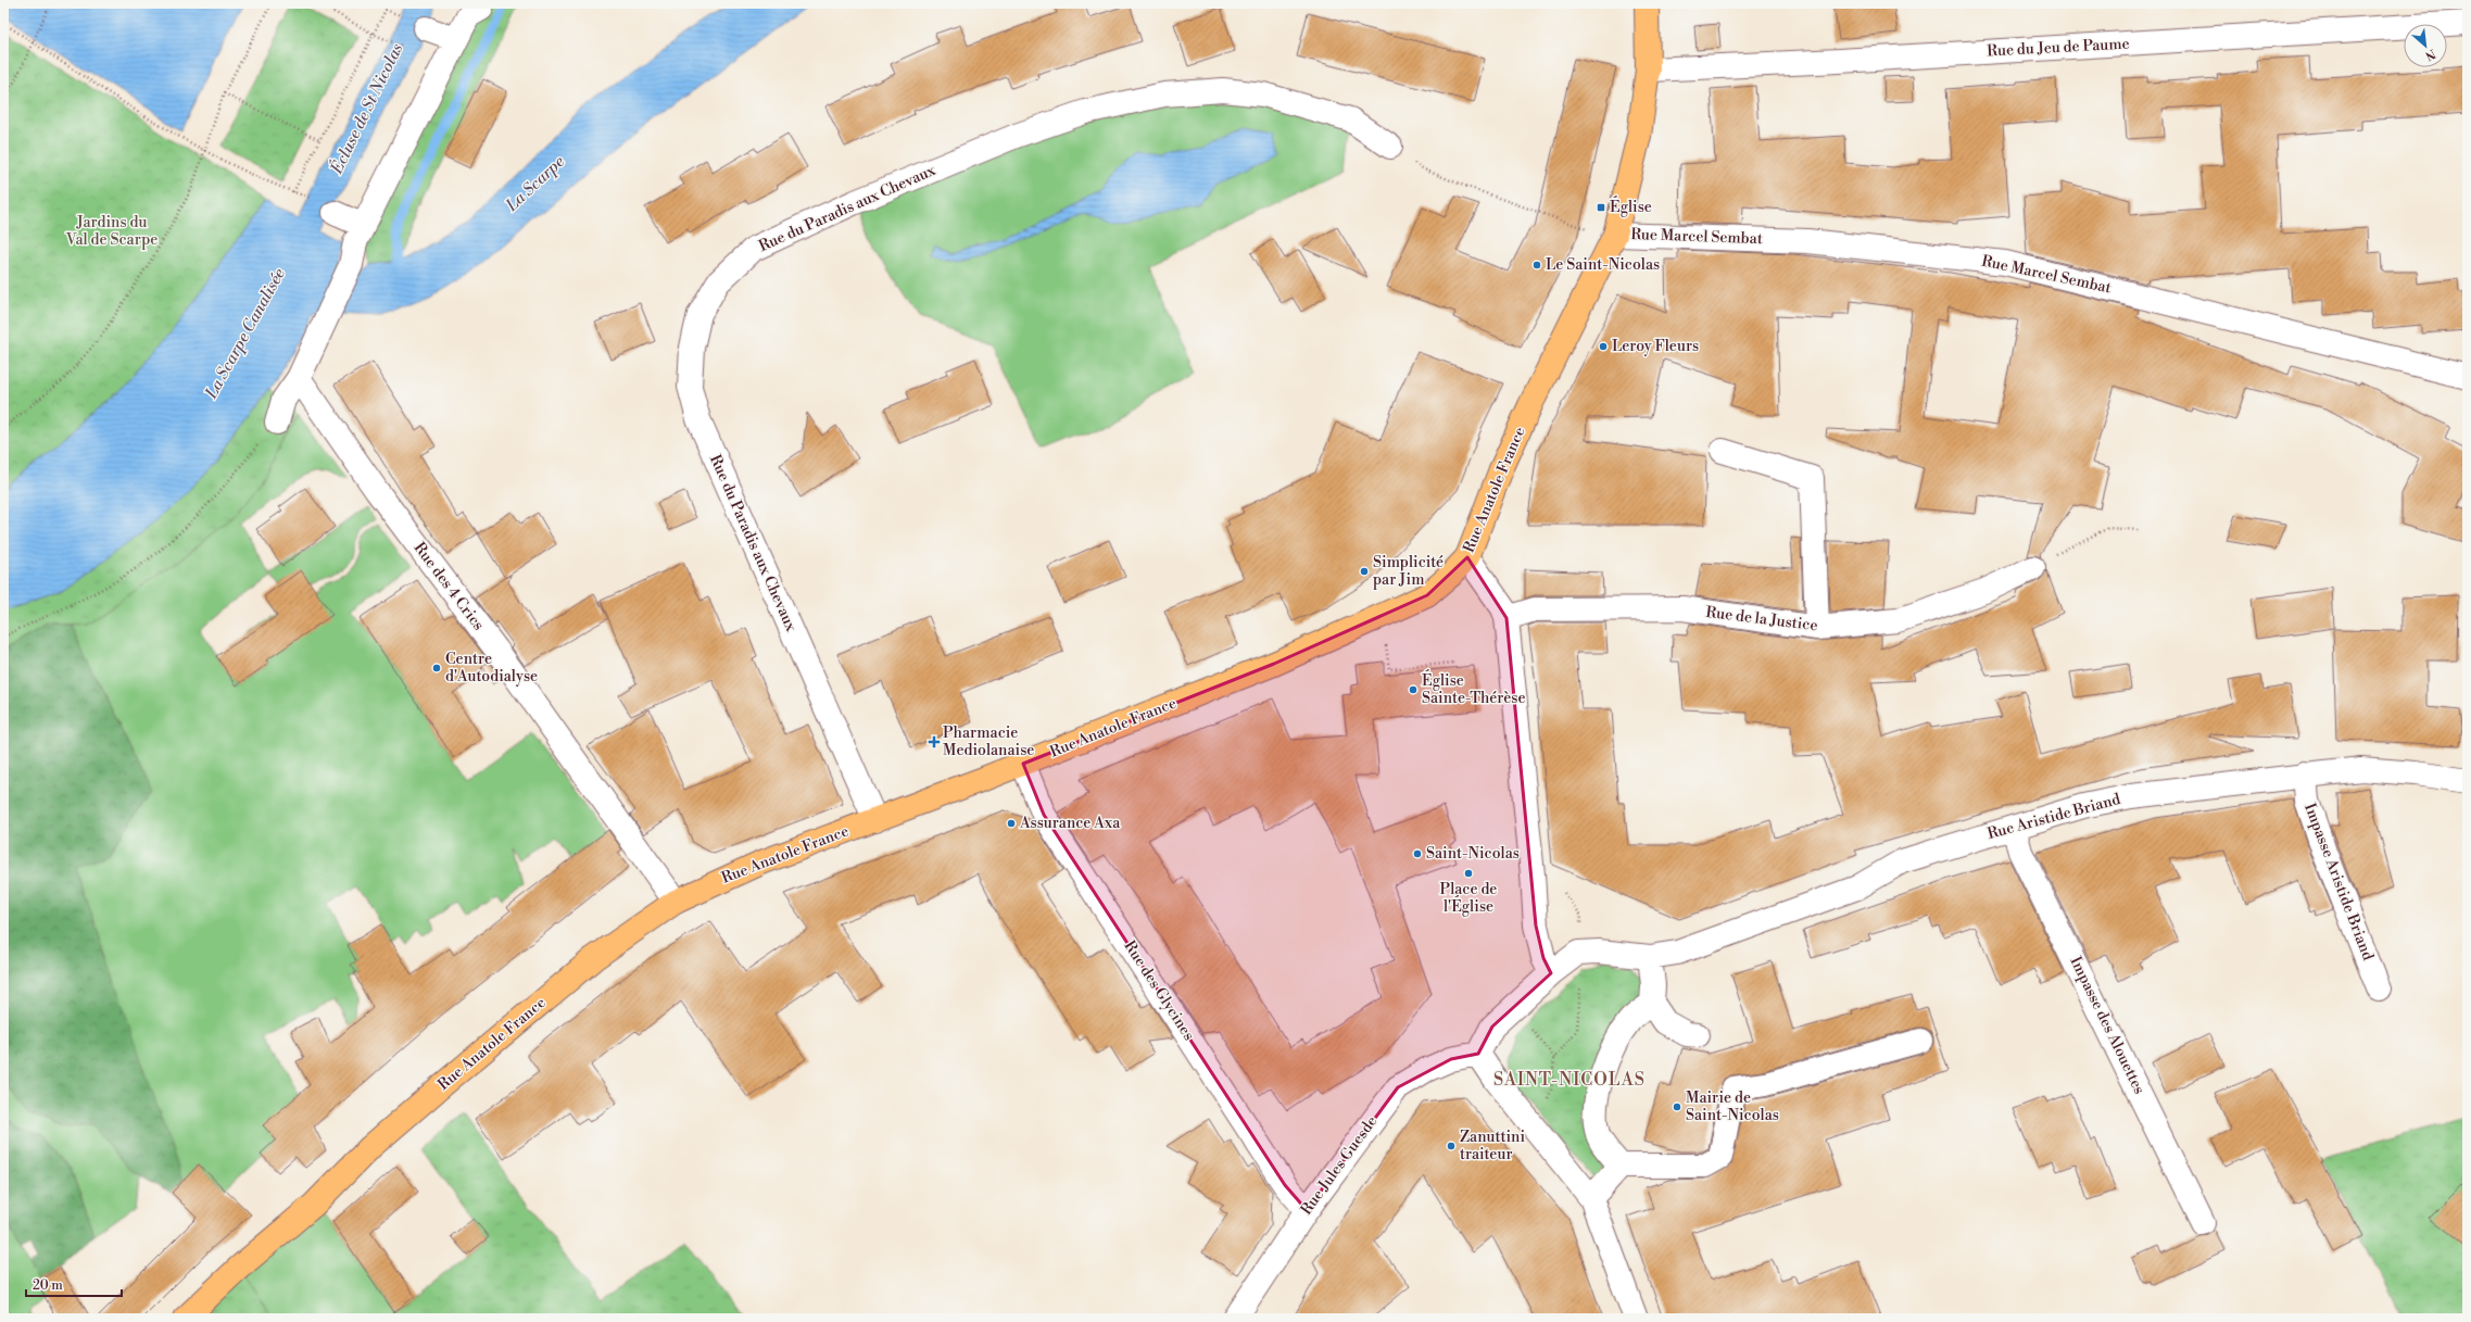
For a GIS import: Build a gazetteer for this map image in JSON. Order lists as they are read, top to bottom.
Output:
{
  "streets": {
    "main road": ["Rue Anatole France"],
    "street": [
      "Rue du Jeu de Paume",
      "Rue du Paradis aux Chevaux",
      "Rue Marcel Sembat",
      "Rue des 4 Crics",
      "Rue de la Justice",
      "Rue Aristide Briand",
      "Impasse Aristide Briand",
      "Rue des Glycines",
      "Impasse des Alouettes",
      "Rue Jules Guesde"
    ]
  },
  "crossings": [
    ["Rue du Jeu de Paume", "Rue Anatole France"],
    ["Rue du Paradis aux Chevaux", "Rue Anatole France"],
    ["Rue Marcel Sembat", "Rue Anatole France"],
    ["Rue Anatole France", "Rue des 4 Crics"],
    ["Rue Anatole France", "Rue des Glycines"],
    ["Rue Aristide Briand", "Impasse Aristide Briand"],
    ["Rue Aristide Briand", "Impasse des Alouettes"],
    ["Rue Aristide Briand", "Rue Jules Guesde"],
    ["Rue des Glycines", "Rue Jules Guesde"]
  ],
  "districts": ["SAINT-NICOLAS"],
  "water": ["Écluse de St Nicolas", "La Scarpe", "La Scarpe Canalisée"],
  "parks": ["Jardins du Val de Scarpe"],
  "places": {
    "transit": ["Église"],
    "other": [
      "Le Saint-Nicolas",
      "Leroy Fleurs",
      "Simplicité par Jim",
      "Centre d'Autodialyse",
      "Église Sainte-Thérèse",
      "Assurance Axa",
      "Saint-Nicolas",
      "Place de l'Église",
      "Mairie de Saint-Nicolas",
      "Zanuttini traiteur"
    ],
    "health": ["Pharmacie Mediolanaise"]
  },
  "scale_bar": "20 m",
  "north": "bottom right"
}
